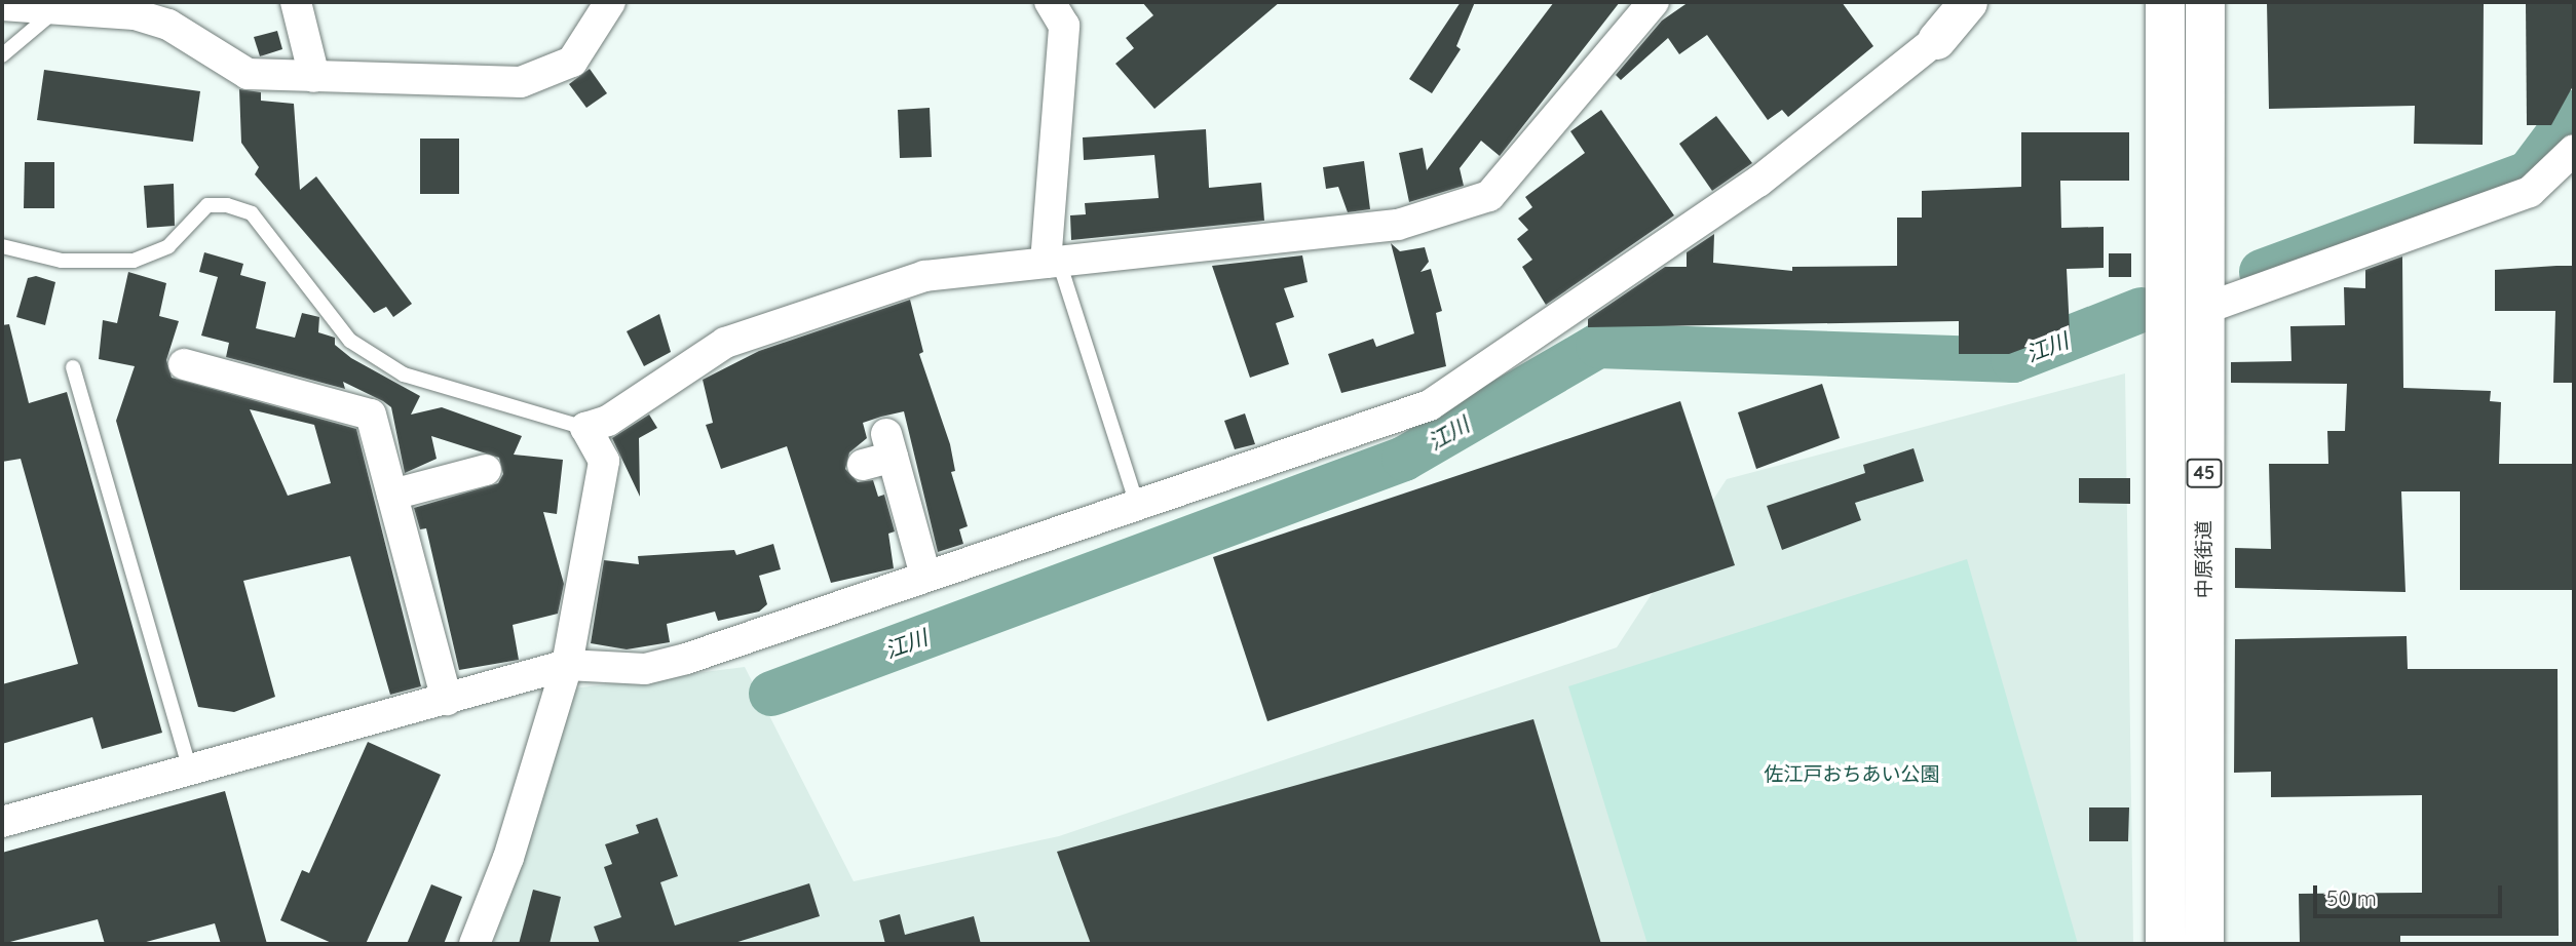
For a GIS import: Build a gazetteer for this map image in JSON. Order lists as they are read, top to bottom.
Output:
{
  "streets": {
    "main road": ["45", "中原街道"]
  },
  "water": ["江川"],
  "parks": ["佐江戸おちあい公園"],
  "scale_bar": "50 m"
}
